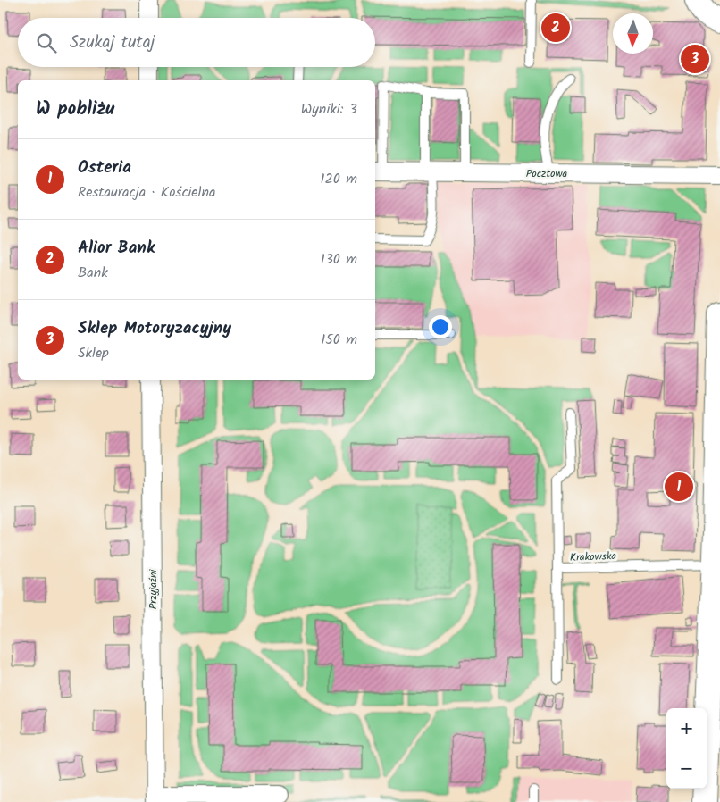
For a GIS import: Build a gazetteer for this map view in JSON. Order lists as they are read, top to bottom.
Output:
{
  "streets": {
    "street": ["Pocztowa", "Przyjaźni"],
    "lane": ["Krakowska"]
  },
  "north": "bottom",
  "page": {
    "pins": ["2", "3", "1"],
    "search": "Szukaj tutaj",
    "heading": ["W pobliżu", "Wyniki: 3"],
    "list": [
      {
        "mark": "1",
        "name": "Osteria",
        "note": "Restauracja · Kościelna",
        "value": "120 m"
      },
      {
        "mark": "2",
        "name": "Alior Bank",
        "note": "Bank",
        "value": "130 m"
      },
      {
        "mark": "3",
        "name": "Sklep Motoryzacyjny",
        "note": "Sklep",
        "value": "150 m"
      }
    ],
    "map_buttons": ["+", "−"]
  }
}
